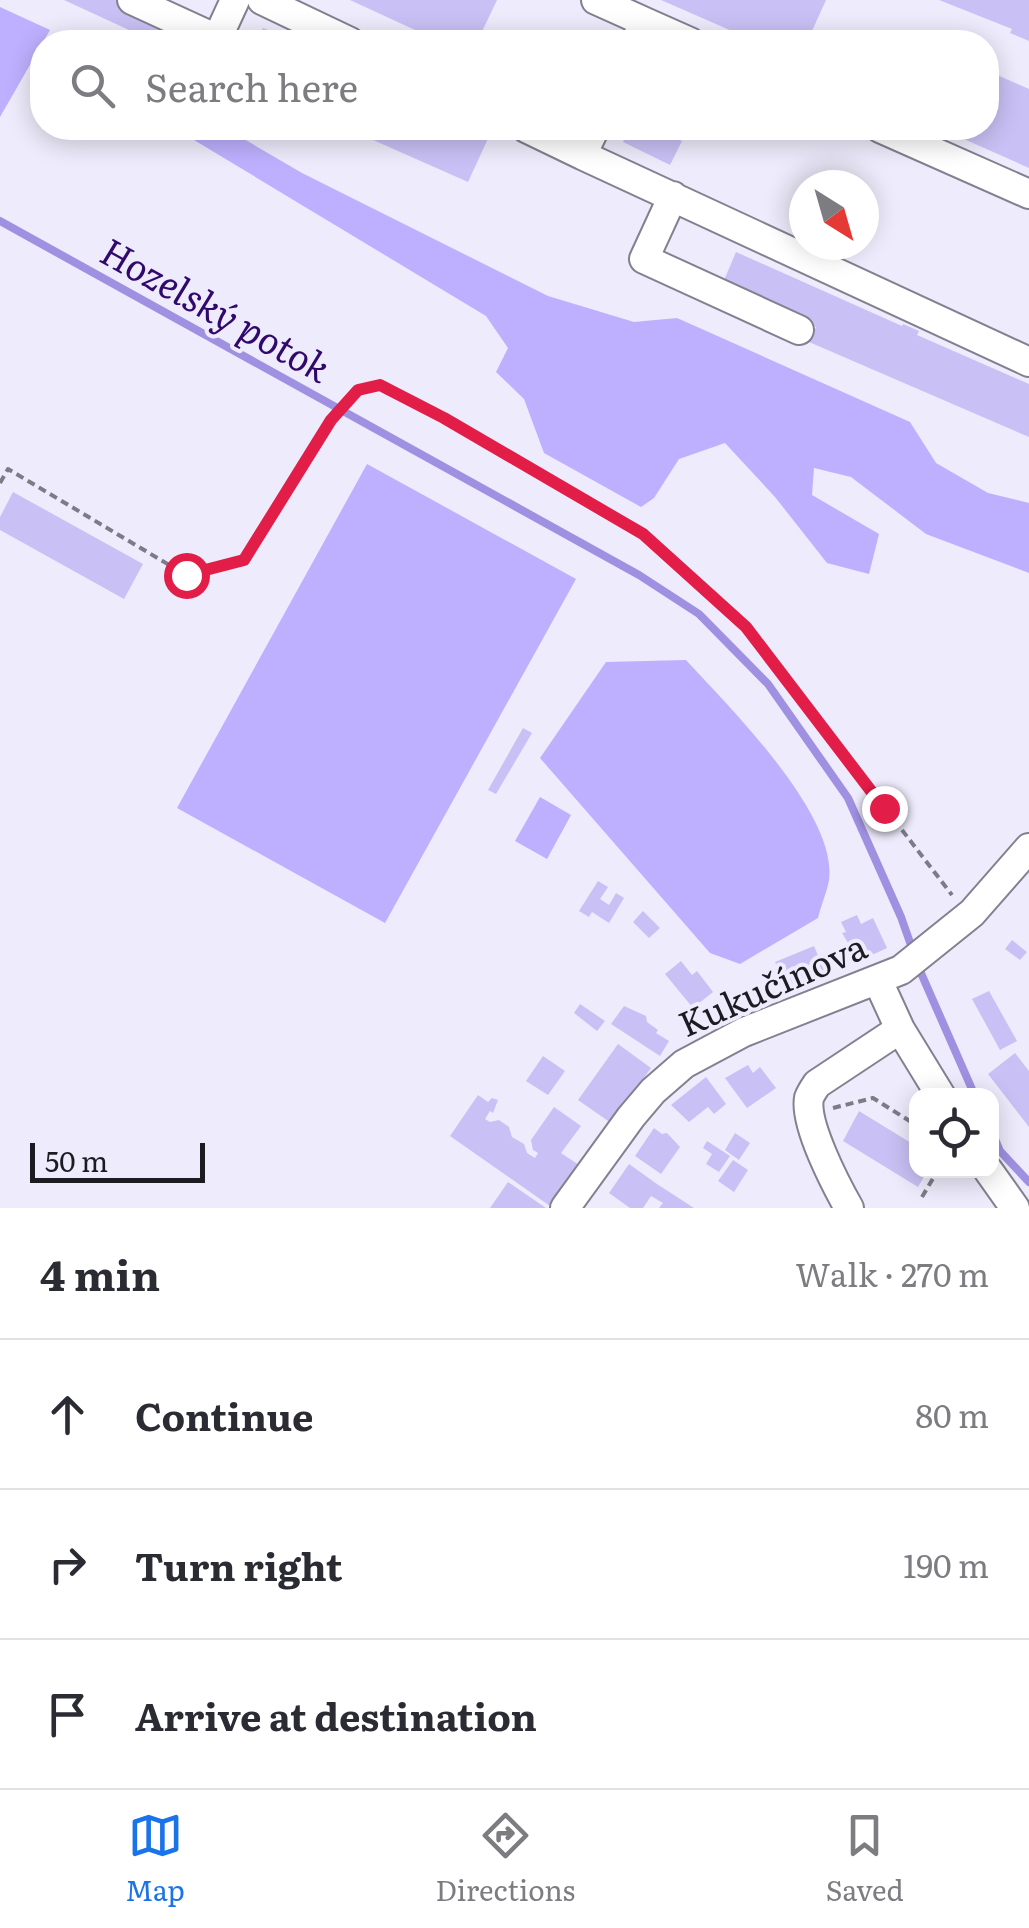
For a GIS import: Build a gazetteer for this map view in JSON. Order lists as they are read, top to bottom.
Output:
{
  "streets": {
    "street": ["Kukučínova"]
  },
  "water": ["Hozelský potok"],
  "scale_bar": "50 m",
  "north": "bottom right",
  "page": {
    "search": "Search here",
    "scale": "50 m",
    "heading": ["4 min", "Walk · 270 m"],
    "list": [
      ["Continue", "80 m"],
      ["Turn right", "190 m"],
      "Arrive at destination"
    ],
    "nav": ["Map", "Directions", "Saved"]
  }
}
